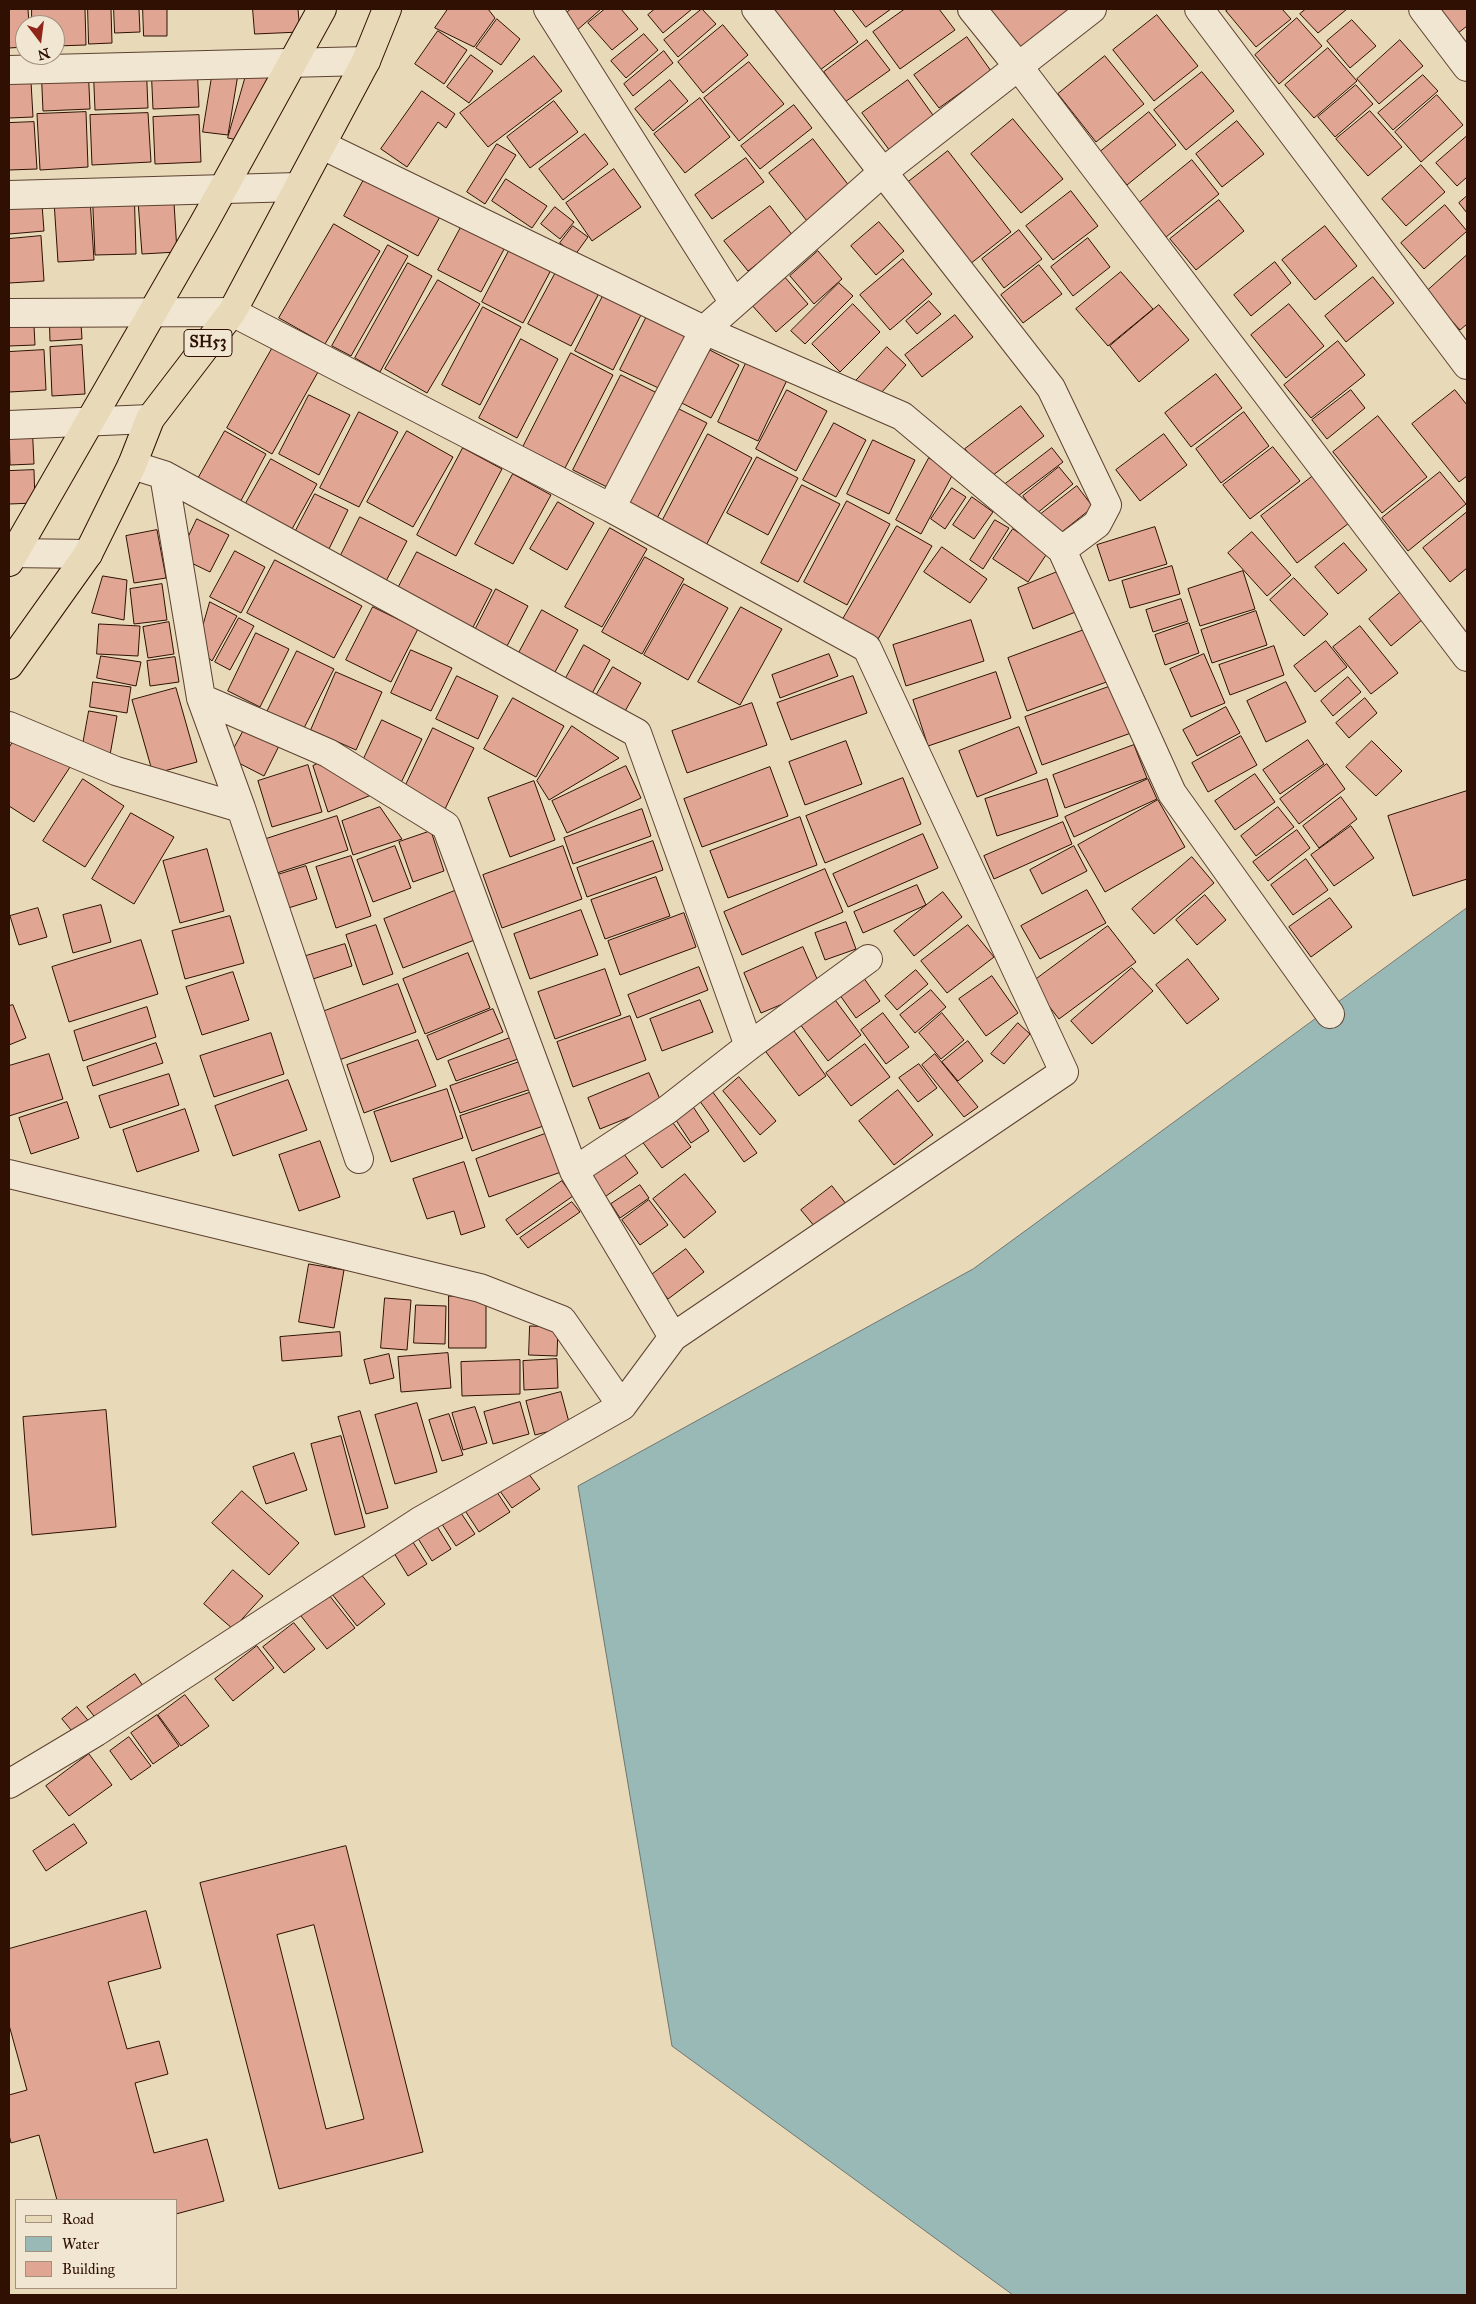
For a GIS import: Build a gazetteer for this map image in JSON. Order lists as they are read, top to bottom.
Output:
{
  "streets": {
    "main road": ["SH53"]
  },
  "legend": ["Road", "Water", "Building"],
  "north": "bottom"
}
